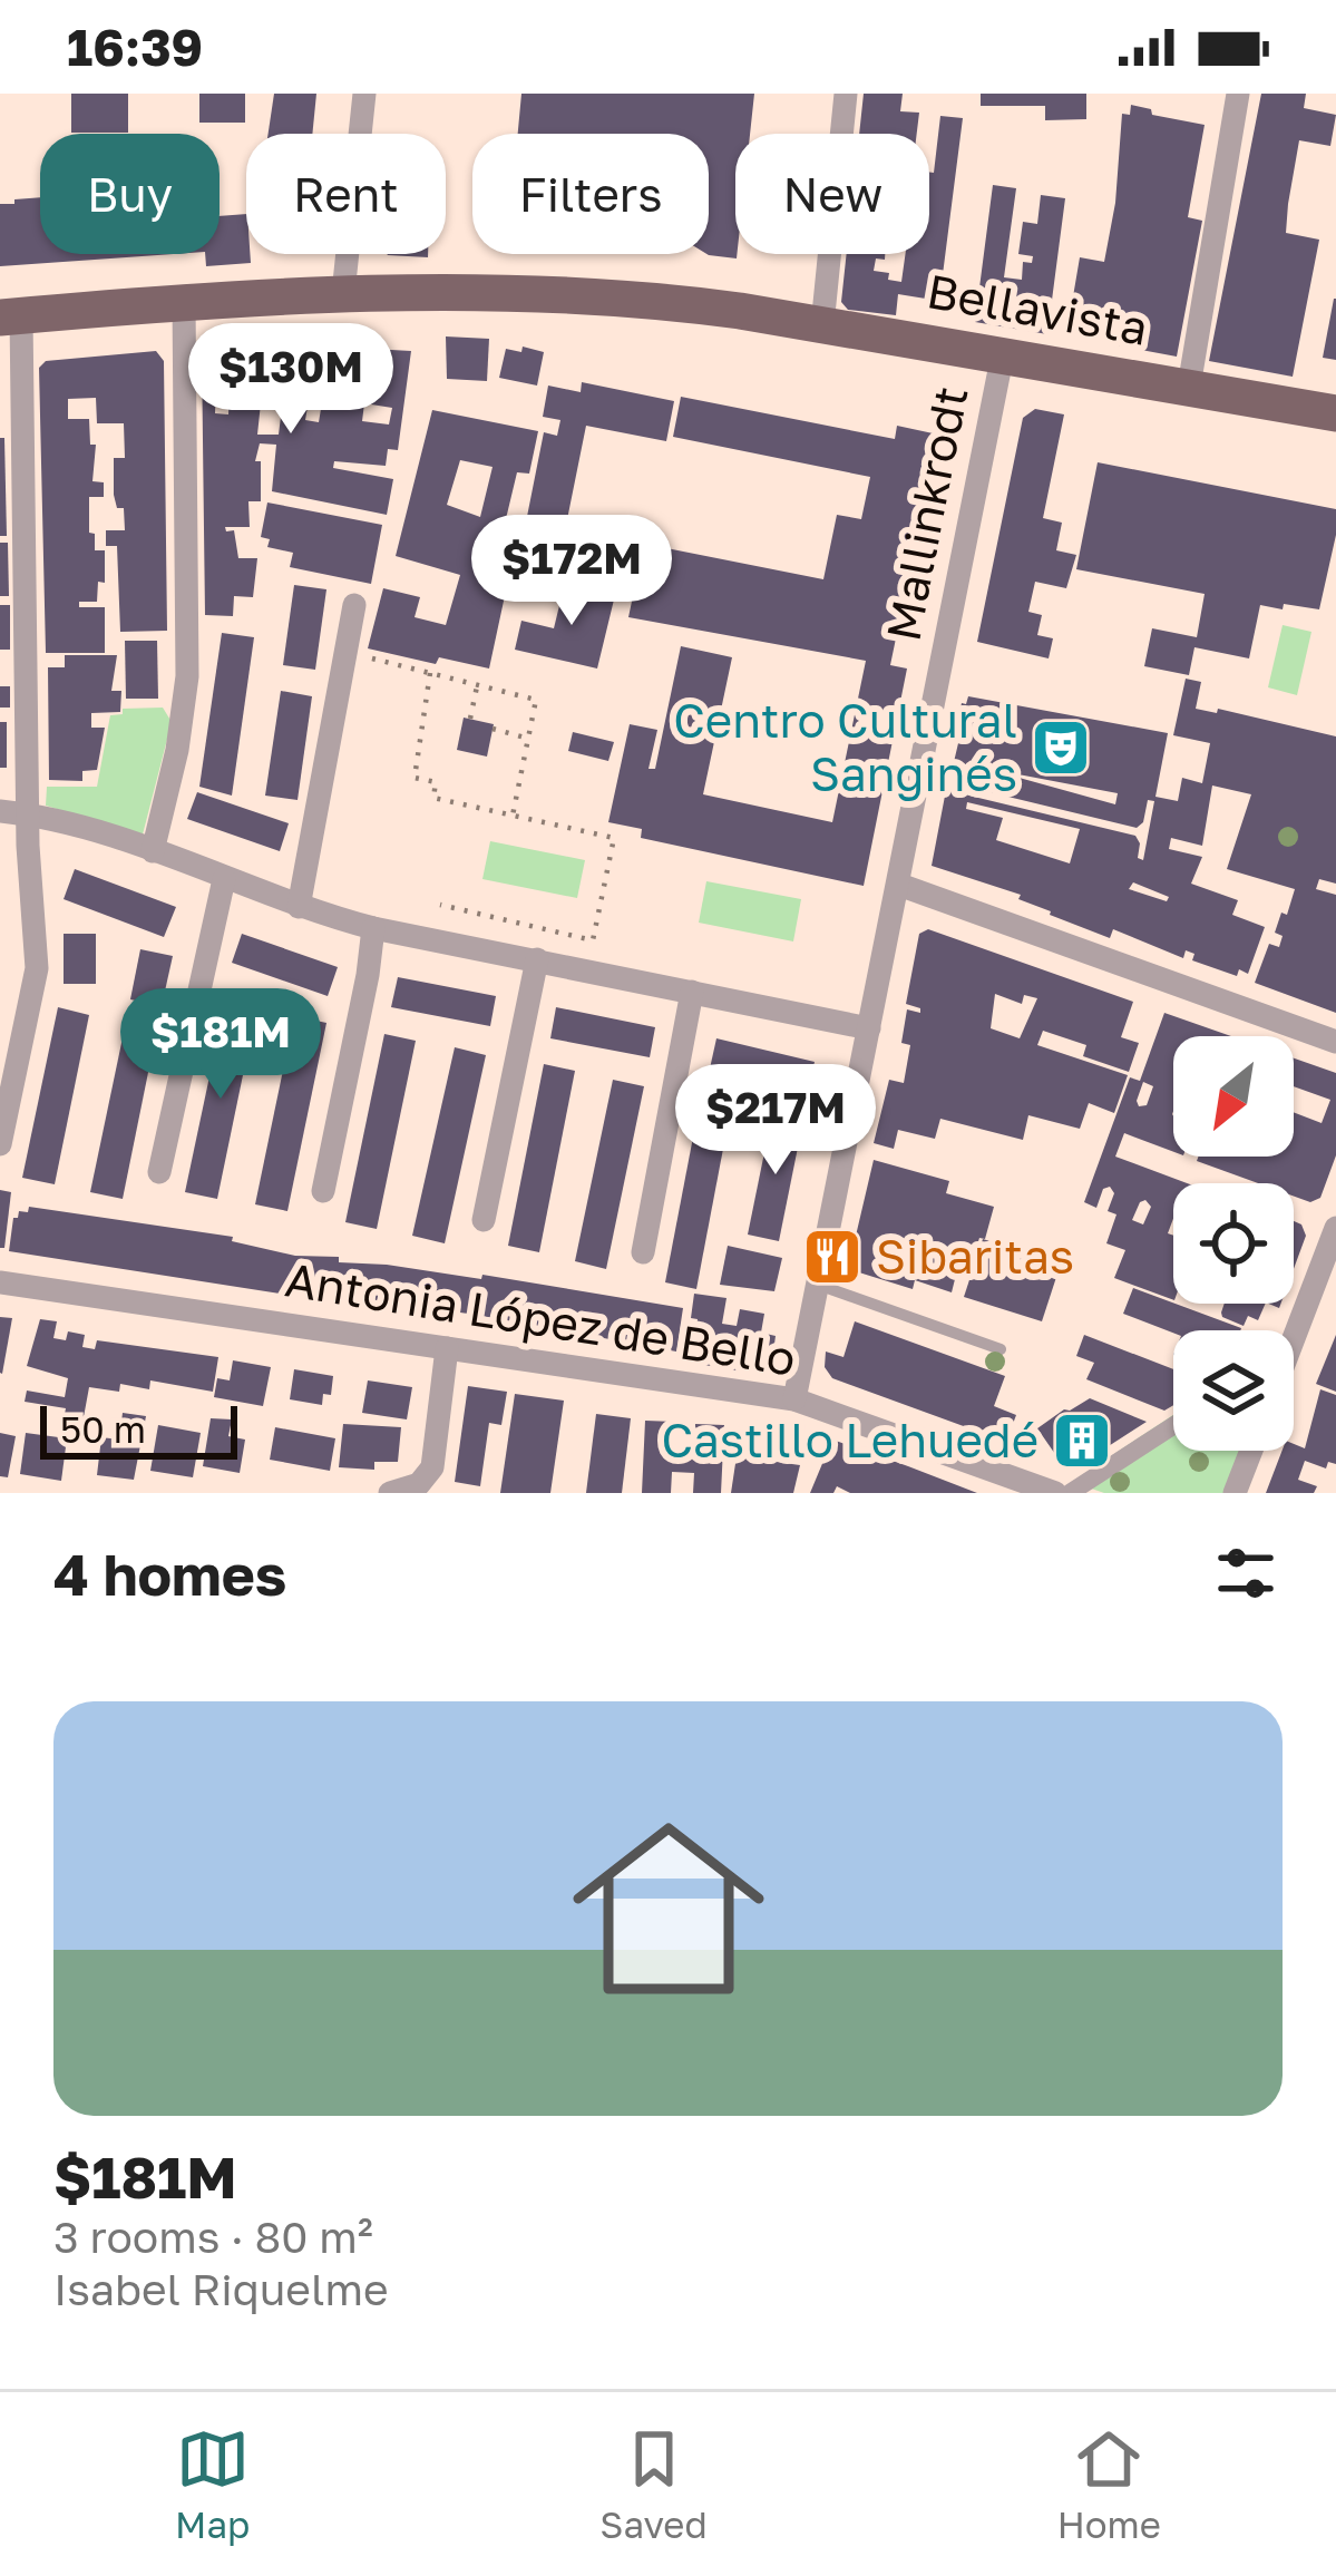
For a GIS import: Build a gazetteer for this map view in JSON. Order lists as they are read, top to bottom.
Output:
{
  "streets": {
    "main road": ["Bellavista"],
    "street": ["Mallinkrodt", "Antonia López de Bello"]
  },
  "crossings": [
    ["Bellavista", "Mallinkrodt"],
    ["Mallinkrodt", "Antonia López de Bello"]
  ],
  "places": {
    "theatre": ["Centro Cultural Sanginés"],
    "restaurant": ["Sibaritas"],
    "building": ["Castillo Lehuedé"]
  },
  "scale_bar": "50 m",
  "north": "bottom left",
  "page": {
    "status": "16:39",
    "chip": [
      "Buy",
      "Rent",
      "Filters",
      "New"
    ],
    "price": [
      "$130M",
      "$172M",
      "$181M",
      "$217M"
    ],
    "scale": "50 m",
    "heading": "4 homes",
    "list": [
      {
        "name": "$181M",
        "note": "3 rooms · 80 m² · Isabel Riquelme"
      }
    ],
    "tabs": ["Map", "Saved", "Home"]
  }
}
